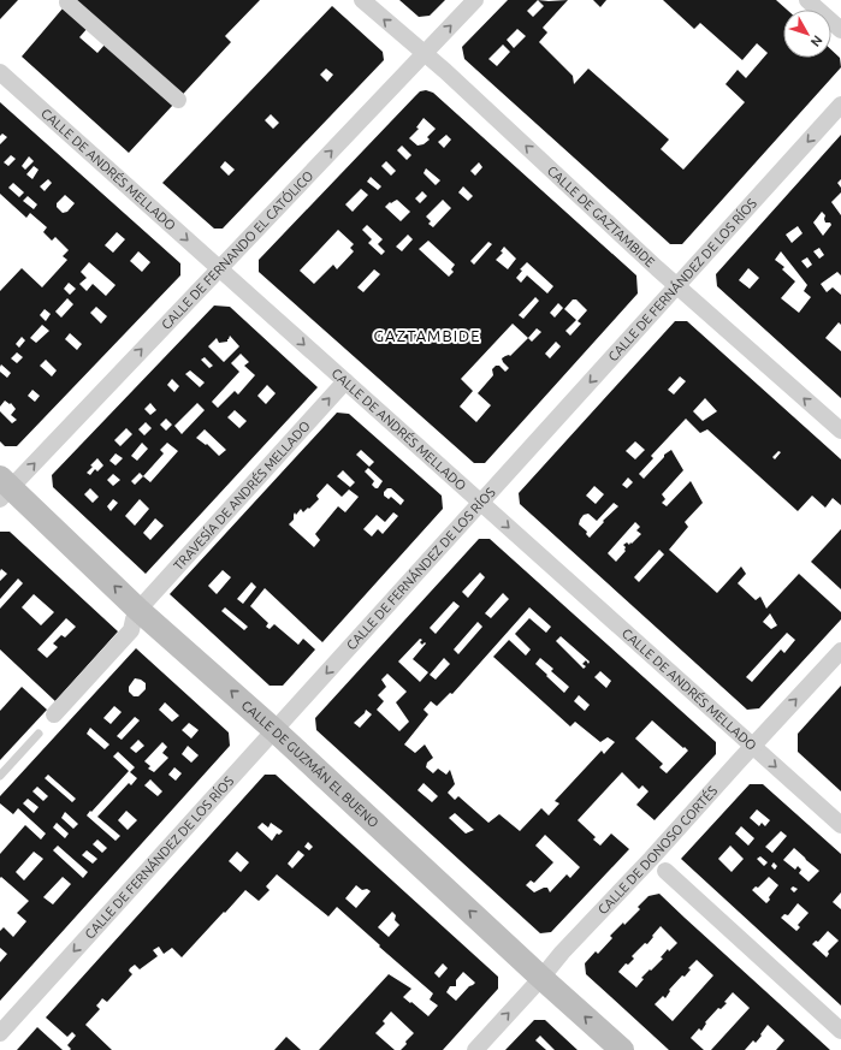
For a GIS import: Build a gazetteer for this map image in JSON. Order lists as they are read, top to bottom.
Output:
{
  "streets": {
    "street": [
      "CALLE DE ANDRÉS MELLADO",
      "CALLE DE GAZTAMBIDE",
      "CALLE DE FERNANDO EL CATÓLICO",
      "CALLE DE FERNÁNDEZ DE LOS RÍOS",
      "TRAVESÍA DE ANDRÉS MELLADO",
      "CALLE DE GUZMÁN EL BUENO",
      "CALLE DE DONOSO CORTÉS"
    ]
  },
  "crossings": [
    ["CALLE DE ANDRÉS MELLADO", "CALLE DE FERNANDO EL CATÓLICO"],
    ["CALLE DE ANDRÉS MELLADO", "CALLE DE FERNÁNDEZ DE LOS RÍOS"],
    ["CALLE DE ANDRÉS MELLADO", "TRAVESÍA DE ANDRÉS MELLADO"],
    ["CALLE DE ANDRÉS MELLADO", "CALLE DE DONOSO CORTÉS"],
    ["CALLE DE GAZTAMBIDE", "CALLE DE FERNANDO EL CATÓLICO"],
    ["CALLE DE GAZTAMBIDE", "CALLE DE FERNÁNDEZ DE LOS RÍOS"],
    ["CALLE DE FERNANDO EL CATÓLICO", "CALLE DE GUZMÁN EL BUENO"],
    ["CALLE DE FERNÁNDEZ DE LOS RÍOS", "CALLE DE GUZMÁN EL BUENO"],
    ["TRAVESÍA DE ANDRÉS MELLADO", "CALLE DE GUZMÁN EL BUENO"],
    ["CALLE DE GUZMÁN EL BUENO", "CALLE DE DONOSO CORTÉS"]
  ],
  "one_way": [
    "CALLE DE ANDRÉS MELLADO",
    "CALLE DE GAZTAMBIDE",
    "CALLE DE FERNANDO EL CATÓLICO",
    "CALLE DE FERNÁNDEZ DE LOS RÍOS",
    "TRAVESÍA DE ANDRÉS MELLADO",
    "CALLE DE GUZMÁN EL BUENO"
  ],
  "districts": ["GAZTAMBIDE"],
  "north": "bottom right"
}
